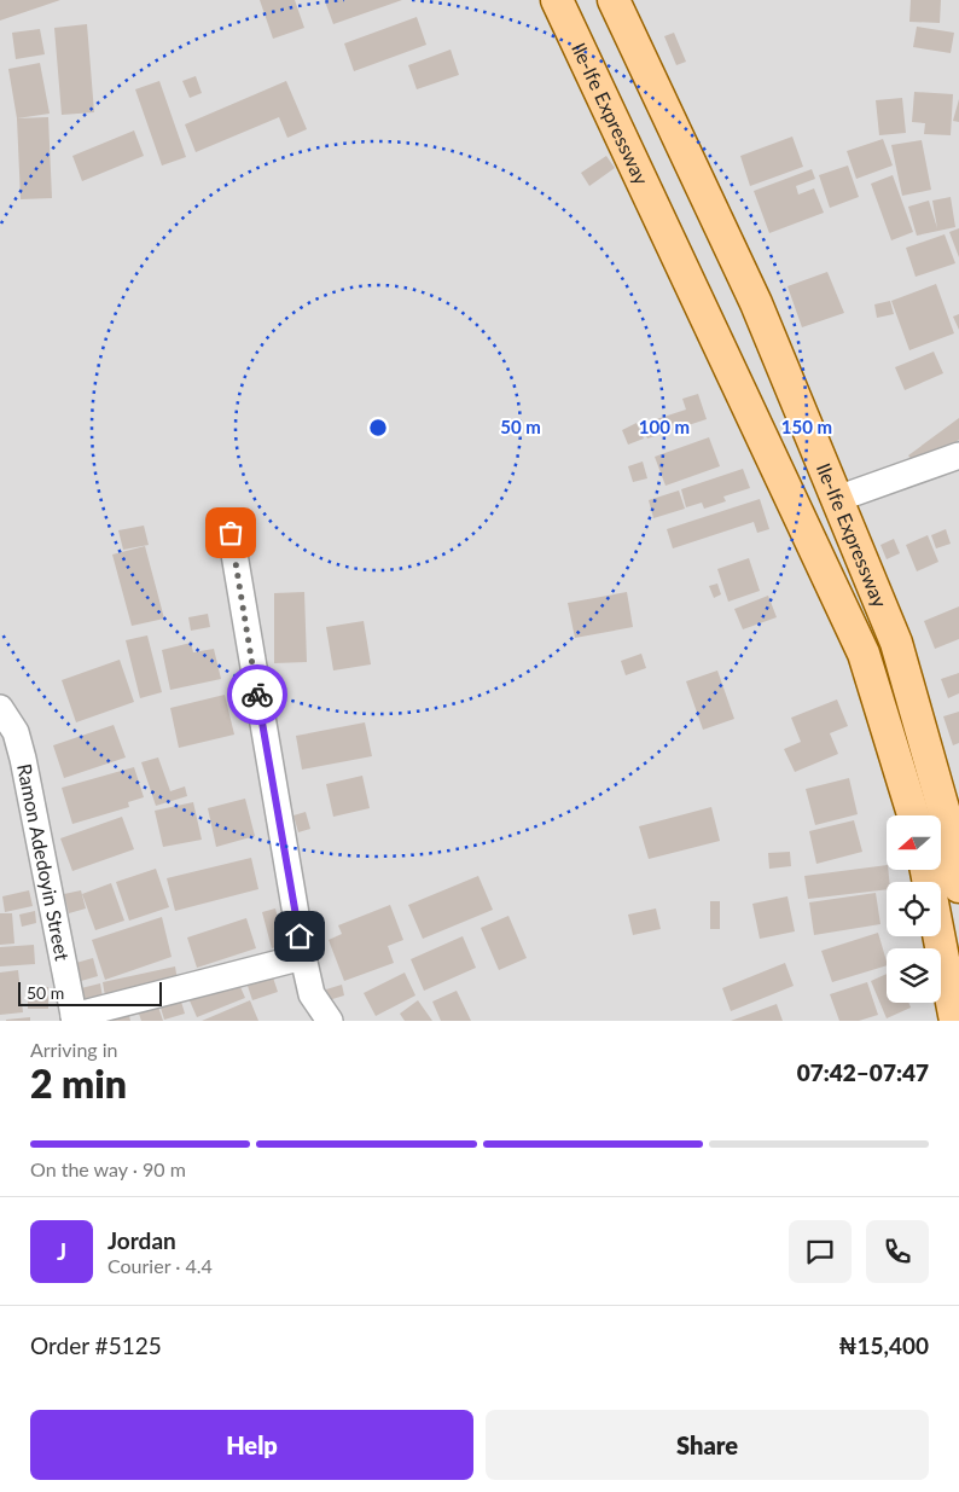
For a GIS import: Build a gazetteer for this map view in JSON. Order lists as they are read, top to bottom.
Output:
{
  "streets": {
    "main road": ["Ile-Ife Expressway"],
    "street": ["Ramon Adedoyin Street"]
  },
  "scale_bar": "50 m",
  "north": "left",
  "page": {
    "scale": "50 m",
    "heading": ["2 min", "Arriving in", "07:42–07:47"],
    "panel": [
      "Jordan",
      "Courier · 4.4",
      "Order #5125",
      "₦15,400"
    ],
    "bar": "On the way · 90 m",
    "round": "J",
    "buttons": ["Help", "Share"]
  },
  "rings": ["50 m", "100 m", "150 m"]
}
